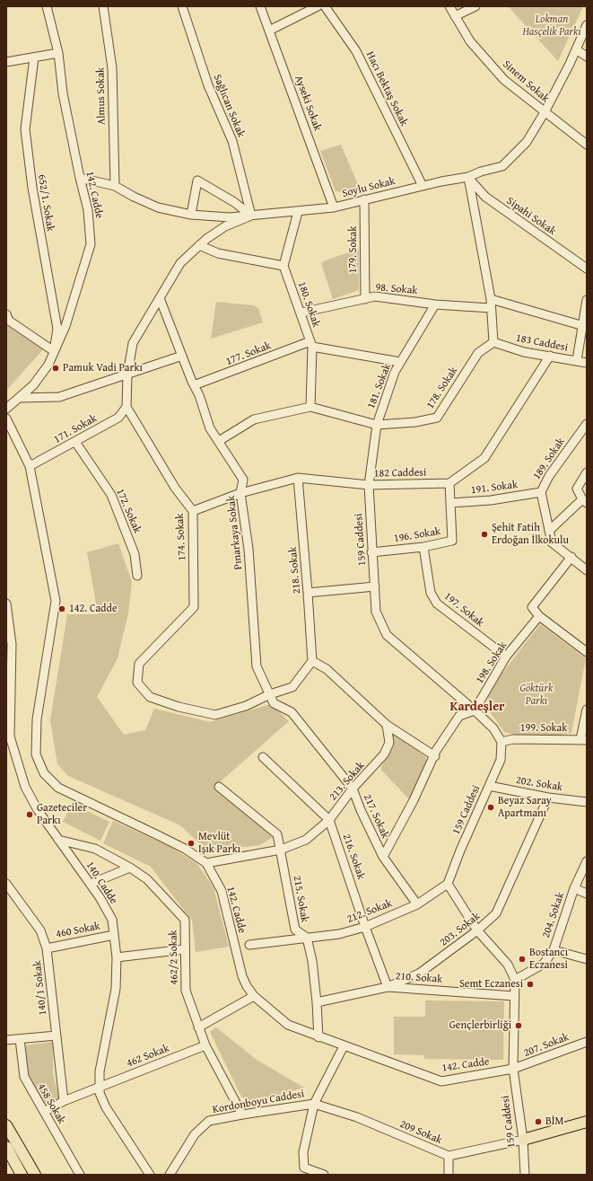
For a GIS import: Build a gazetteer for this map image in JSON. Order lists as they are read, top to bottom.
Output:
{
  "streets": {
    "street": [
      "Sinem Sokak",
      "Hacı Bektaş Sokak",
      "Almus Sokak",
      "Ayseki Sokak",
      "Sağlıcan Sokak",
      "Soylu Sokak",
      "142. Cadde",
      "652/1. Sokak",
      "Sipahi Sokak",
      "179. Sokak",
      "98. Sokak",
      "180. Sokak",
      "183 Caddesi",
      "177. Sokak",
      "181. Sokak",
      "178. Sokak",
      "171. Sokak",
      "189. Sokak",
      "182 Caddesi",
      "191. Sokak",
      "172. Sokak",
      "Pınarkaya Sokak",
      "196. Sokak",
      "174. Sokak",
      "159 Caddesi",
      "218. Sokak",
      "197. Sokak",
      "198. Sokak",
      "199. Sokak",
      "213. Sokak",
      "202. Sokak",
      "217. Sokak",
      "216. Sokak",
      "140. Cadde",
      "215. Sokak",
      "212. Sokak",
      "204. Sokak",
      "203. Sokak",
      "460 Sokak",
      "462/2 Sokak",
      "210. Sokak",
      "140/1 Sokak",
      "207. Sokak",
      "462 Sokak",
      "Kordonboyu Caddesi",
      "458 Sokak",
      "209 Sokak"
    ]
  },
  "crossings": [
    ["Sinem Sokak", "Soylu Sokak"],
    ["Hacı Bektaş Sokak", "Soylu Sokak"],
    ["Almus Sokak", "Soylu Sokak"],
    ["Ayseki Sokak", "Soylu Sokak"],
    ["Sağlıcan Sokak", "Soylu Sokak"],
    ["Soylu Sokak", "142. Cadde"],
    ["Soylu Sokak", "Sipahi Sokak"],
    ["Soylu Sokak", "179. Sokak"],
    ["142. Cadde", "652/1. Sokak"],
    ["142. Cadde", "159 Caddesi"],
    ["142. Cadde", "213. Sokak"],
    ["142. Cadde", "215. Sokak"],
    ["142. Cadde", "207. Sokak"],
    ["142. Cadde", "Kordonboyu Caddesi"],
    ["179. Sokak", "98. Sokak"],
    ["98. Sokak", "180. Sokak"],
    ["98. Sokak", "181. Sokak"],
    ["180. Sokak", "177. Sokak"],
    ["180. Sokak", "178. Sokak"],
    ["183 Caddesi", "178. Sokak"],
    ["177. Sokak", "Pınarkaya Sokak"],
    ["181. Sokak", "178. Sokak"],
    ["181. Sokak", "182 Caddesi"],
    ["181. Sokak", "159 Caddesi"],
    ["178. Sokak", "Pınarkaya Sokak"],
    ["171. Sokak", "172. Sokak"],
    ["171. Sokak", "174. Sokak"],
    ["189. Sokak", "191. Sokak"],
    ["182 Caddesi", "Pınarkaya Sokak"],
    ["182 Caddesi", "196. Sokak"],
    ["182 Caddesi", "174. Sokak"],
    ["182 Caddesi", "159 Caddesi"],
    ["182 Caddesi", "218. Sokak"],
    ["191. Sokak", "196. Sokak"],
    ["Pınarkaya Sokak", "174. Sokak"],
    ["Pınarkaya Sokak", "217. Sokak"],
    ["196. Sokak", "159 Caddesi"],
    ["196. Sokak", "197. Sokak"],
    ["174. Sokak", "218. Sokak"],
    ["174. Sokak", "217. Sokak"],
    ["159 Caddesi", "198. Sokak"],
    ["159 Caddesi", "199. Sokak"],
    ["159 Caddesi", "202. Sokak"],
    ["159 Caddesi", "212. Sokak"],
    ["159 Caddesi", "204. Sokak"],
    ["159 Caddesi", "203. Sokak"],
    ["159 Caddesi", "210. Sokak"],
    ["159 Caddesi", "207. Sokak"],
    ["159 Caddesi", "209 Sokak"],
    ["197. Sokak", "198. Sokak"],
    ["213. Sokak", "217. Sokak"],
    ["213. Sokak", "216. Sokak"],
    ["213. Sokak", "215. Sokak"],
    ["202. Sokak", "203. Sokak"],
    ["217. Sokak", "212. Sokak"],
    ["216. Sokak", "212. Sokak"],
    ["216. Sokak", "203. Sokak"],
    ["216. Sokak", "210. Sokak"],
    ["140. Cadde", "460 Sokak"],
    ["140. Cadde", "462/2 Sokak"],
    ["140. Cadde", "462 Sokak"],
    ["215. Sokak", "212. Sokak"],
    ["215. Sokak", "203. Sokak"],
    ["203. Sokak", "210. Sokak"],
    ["460 Sokak", "140/1 Sokak"],
    ["462/2 Sokak", "462 Sokak"],
    ["462/2 Sokak", "Kordonboyu Caddesi"],
    ["140/1 Sokak", "462 Sokak"],
    ["462 Sokak", "458 Sokak"],
    ["Kordonboyu Caddesi", "209 Sokak"]
  ],
  "districts": ["Kardeşler"],
  "parks": ["Lokman Hasçelik Parkı", "Göktürk Parkı"],
  "places": [
    "Pamuk Vadi Parkı",
    "Şehit Fatih Erdoğan İlkokulu",
    "142. Cadde",
    "Beyaz Saray Apartmanı",
    "Gazeteciler Parkı",
    "Mevlüt Işık Parkı",
    "Bostancı Eczanesi",
    "Semt Eczanesi",
    "Gençlerbirliği",
    "BİM"
  ]
}
